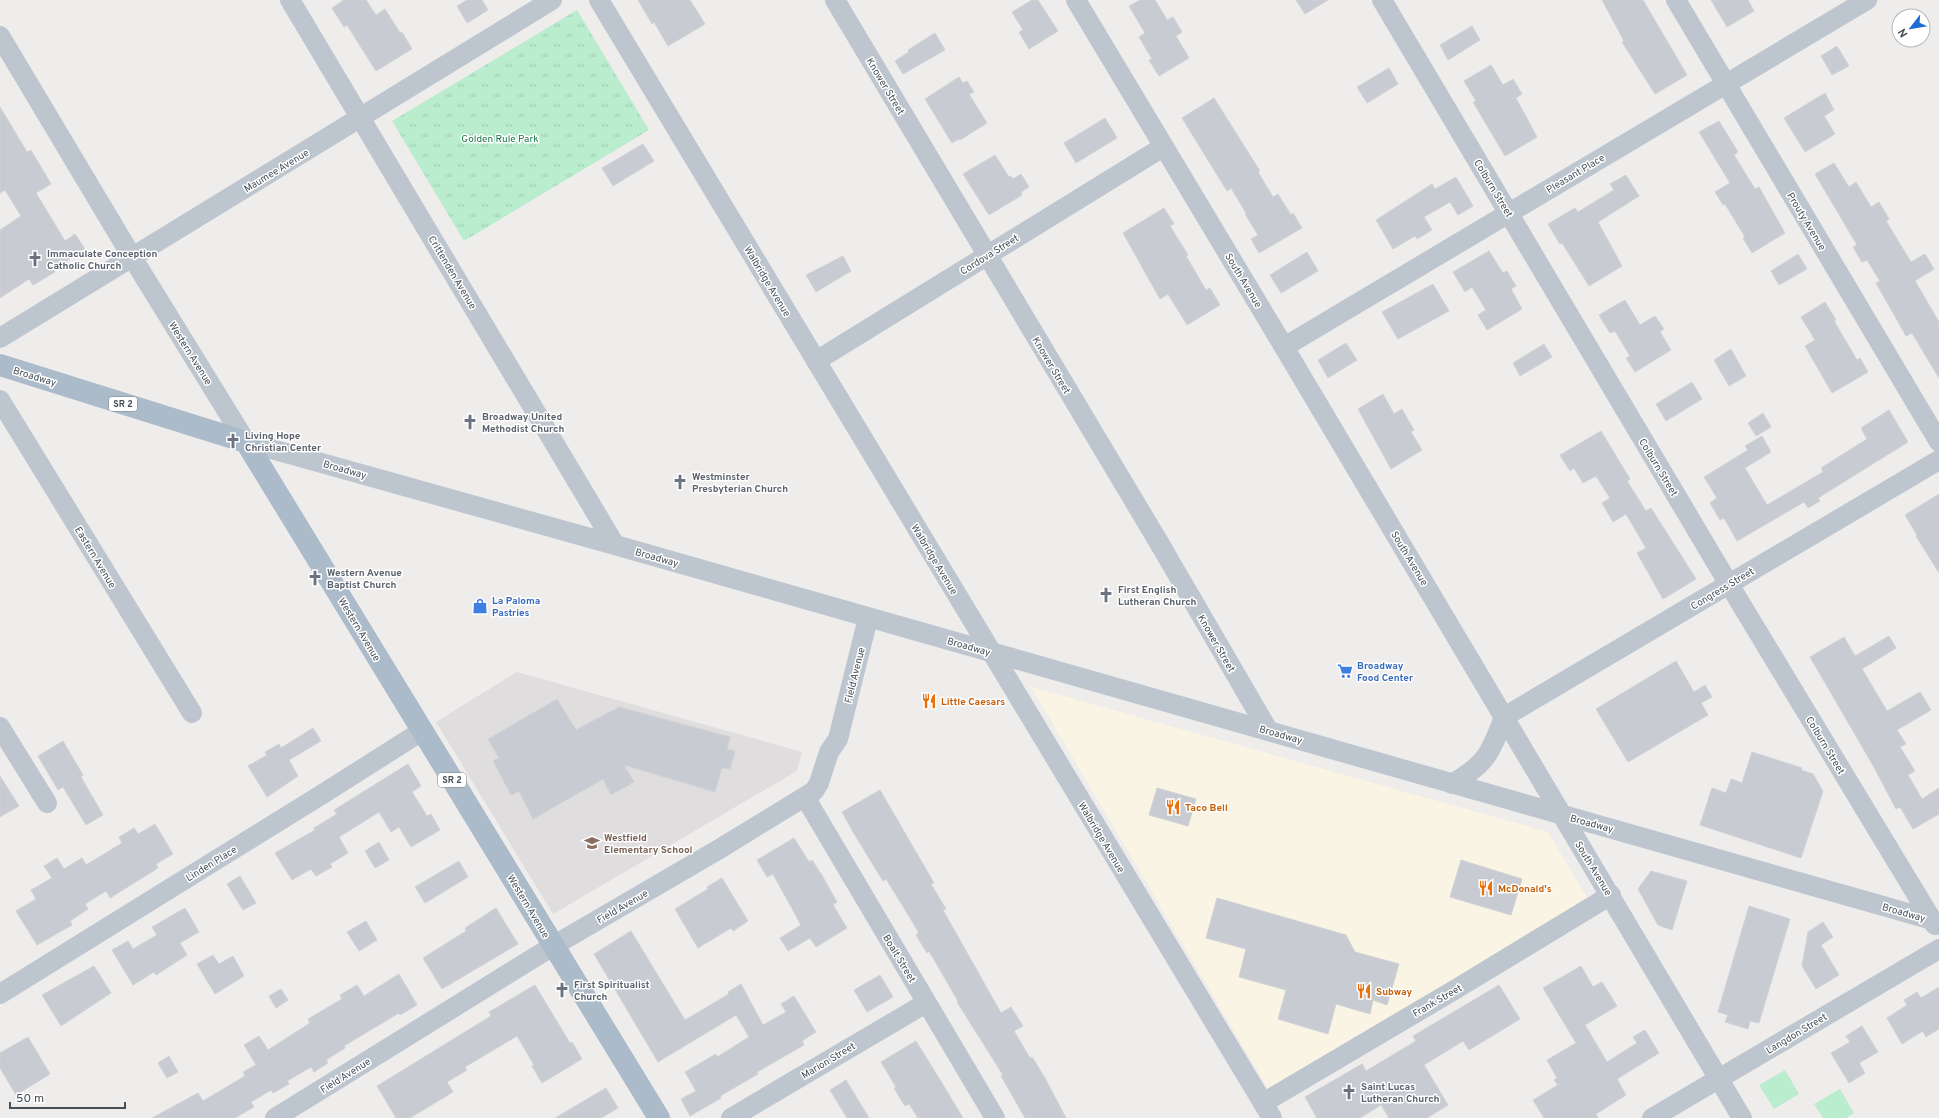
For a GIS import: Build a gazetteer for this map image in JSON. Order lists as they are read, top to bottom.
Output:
{
  "streets": {
    "main road": ["Western Avenue", "Broadway", "SR 2"],
    "street": [
      "Knower Street",
      "Maumee Avenue",
      "Pleasant Place",
      "Colburn Street",
      "Prouty Avenue",
      "Cordova Street",
      "Crittenden Avenue",
      "South Avenue",
      "Walbridge Avenue",
      "Eastern Avenue",
      "Congress Street",
      "Field Avenue",
      "Linden Place",
      "Boalt Street",
      "Frank Street",
      "Langdon Street",
      "Marion Street"
    ]
  },
  "crossings": [
    ["Knower Street", "Cordova Street"],
    ["Knower Street", "Broadway"],
    ["Maumee Avenue", "Crittenden Avenue"],
    ["Maumee Avenue", "Western Avenue"],
    ["Pleasant Place", "Colburn Street"],
    ["Pleasant Place", "Prouty Avenue"],
    ["Pleasant Place", "South Avenue"],
    ["Colburn Street", "Broadway"],
    ["Colburn Street", "Congress Street"],
    ["Cordova Street", "South Avenue"],
    ["Cordova Street", "Walbridge Avenue"],
    ["Crittenden Avenue", "Broadway"],
    ["South Avenue", "Broadway"],
    ["South Avenue", "Congress Street"],
    ["South Avenue", "Frank Street"],
    ["South Avenue", "Langdon Street"],
    ["Walbridge Avenue", "Broadway"],
    ["Walbridge Avenue", "Frank Street"],
    ["Western Avenue", "Broadway"],
    ["Western Avenue", "Field Avenue"],
    ["Western Avenue", "Linden Place"],
    ["Broadway", "Field Avenue"],
    ["Field Avenue", "Boalt Street"],
    ["Boalt Street", "Marion Street"]
  ],
  "parks": ["Golden Rule Park"],
  "places": {
    "church": [
      "Immaculate Conception Catholic Church",
      "Broadway United Methodist Church",
      "Living Hope Christian Center",
      "Westminster Presbyterian Church",
      "Western Avenue Baptist Church",
      "First English Lutheran Church",
      "First Spiritualist Church",
      "Saint Lucas Lutheran Church"
    ],
    "shop": ["La Paloma Pastries"],
    "supermarket": ["Broadway Food Center"],
    "restaurant": [
      "Little Caesars",
      "Taco Bell",
      "McDonald's",
      "Subway"
    ],
    "school or university": ["Westfield Elementary School"]
  },
  "scale_bar": "50 m",
  "north": "bottom left"
}
